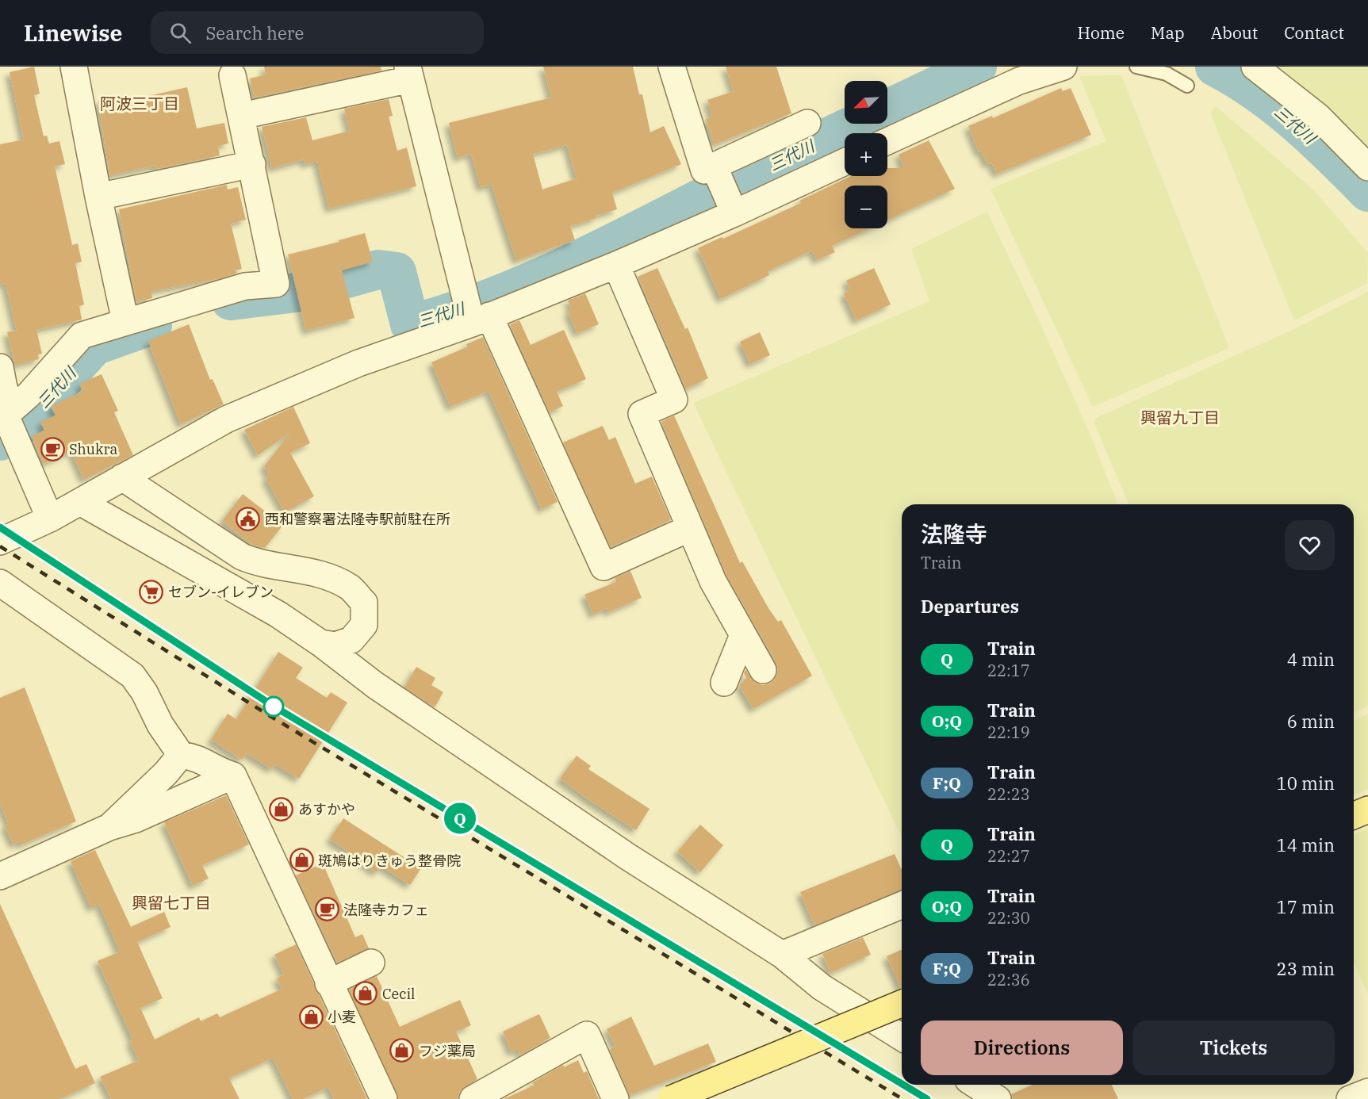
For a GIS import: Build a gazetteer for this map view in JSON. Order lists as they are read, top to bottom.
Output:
{
  "districts": ["阿波三丁目", "興留九丁目", "興留七丁目"],
  "water": ["三代川"],
  "places": {
    "cafe": ["Shukra", "法隆寺カフェ"],
    "public building": ["西和警察署法隆寺駅前駐在所"],
    "supermarket": ["セブン-イレブン"],
    "shop": [
      "あすかや",
      "斑鳩はりきゅう整骨院",
      "Cecil",
      "小麦",
      "フジ薬局"
    ]
  },
  "north": "bottom left",
  "page": {
    "header": "Linewise",
    "search": "Search here",
    "nav": [
      "Home",
      "Map",
      "About",
      "Contact"
    ],
    "on_map": "Q",
    "map_buttons": ["+", "−"],
    "heading": [
      ["法隆寺", "Train"],
      "Departures"
    ],
    "list": [
      {
        "mark": "Q",
        "name": "Train",
        "note": "22:17",
        "value": "4 min"
      },
      {
        "mark": "O;Q",
        "name": "Train",
        "note": "22:19",
        "value": "6 min"
      },
      {
        "mark": "F;Q",
        "name": "Train",
        "note": "22:23",
        "value": "10 min"
      },
      {
        "mark": "Q",
        "name": "Train",
        "note": "22:27",
        "value": "14 min"
      },
      {
        "mark": "O;Q",
        "name": "Train",
        "note": "22:30",
        "value": "17 min"
      },
      {
        "mark": "F;Q",
        "name": "Train",
        "note": "22:36",
        "value": "23 min"
      }
    ],
    "buttons": ["Directions", "Tickets"]
  }
}
